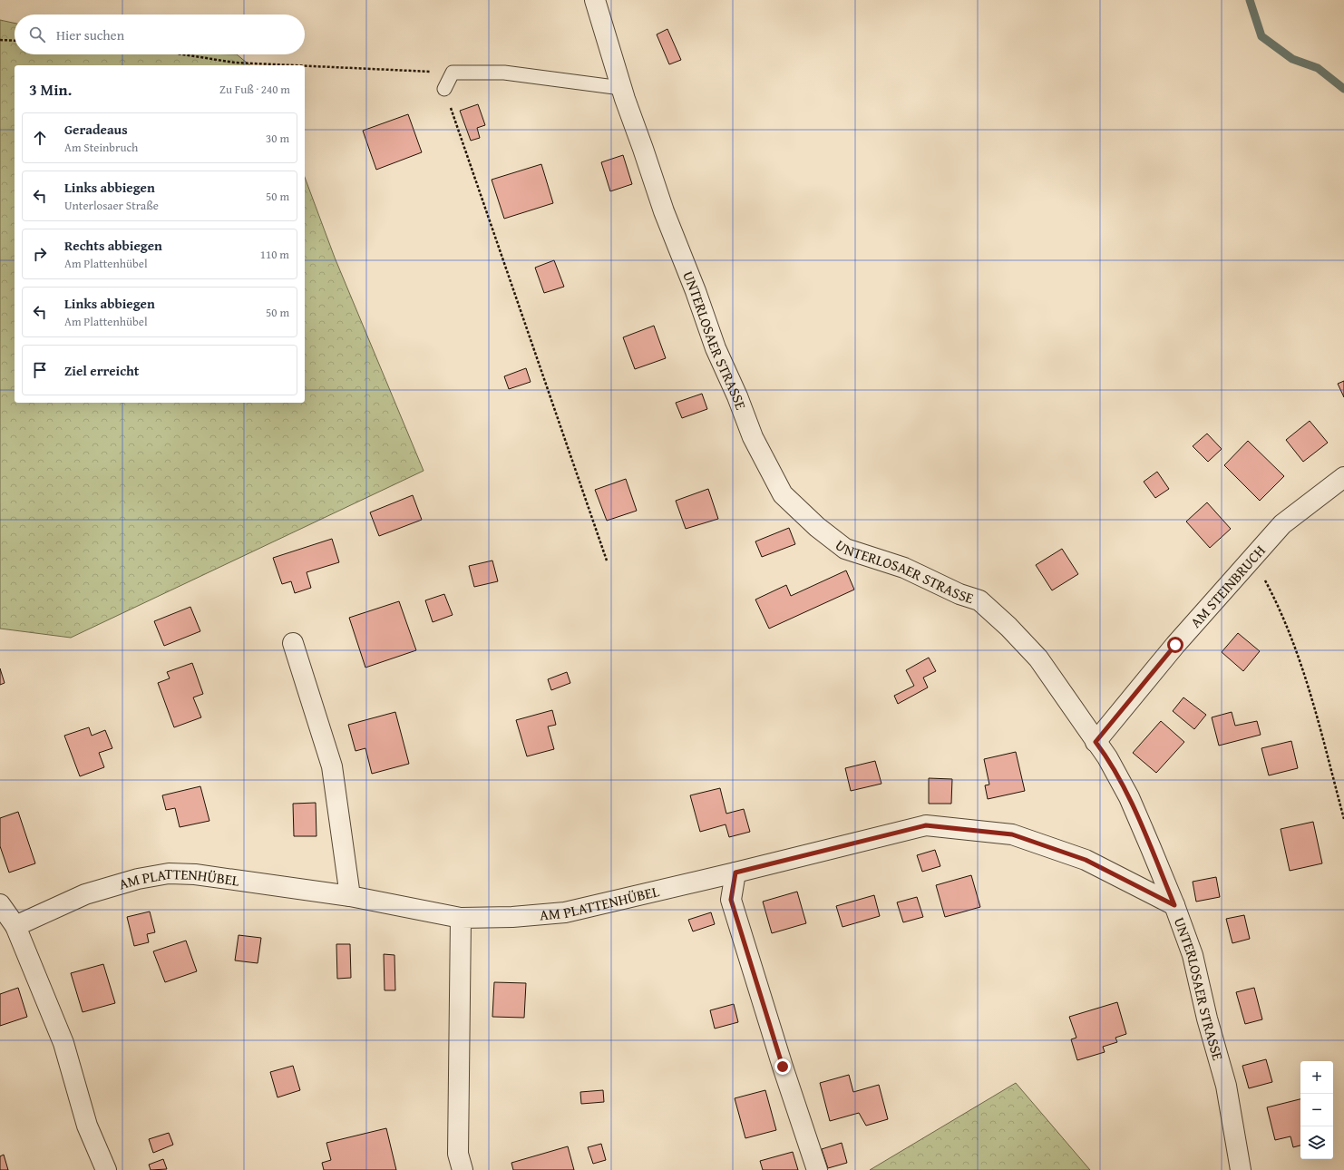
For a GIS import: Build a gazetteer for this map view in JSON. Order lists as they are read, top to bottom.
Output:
{
  "streets": {
    "street": ["UNTERLOSAER STRASSE", "AM STEINBRUCH", "AM PLATTENHÜBEL"]
  },
  "crossings": [
    ["UNTERLOSAER STRASSE", "AM STEINBRUCH"],
    ["UNTERLOSAER STRASSE", "AM PLATTENHÜBEL"]
  ],
  "page": {
    "search": "Hier suchen",
    "heading": ["3 Min.", "Zu Fuß · 240 m"],
    "list": [
      ["Geradeaus", "Am Steinbruch", "30 m"],
      ["Links abbiegen", "Unterlosaer Straße", "50 m"],
      ["Rechts abbiegen", "Am Plattenhübel", "110 m"],
      ["Links abbiegen", "Am Plattenhübel", "50 m"],
      "Ziel erreicht"
    ],
    "map_buttons": ["+", "−"]
  }
}
